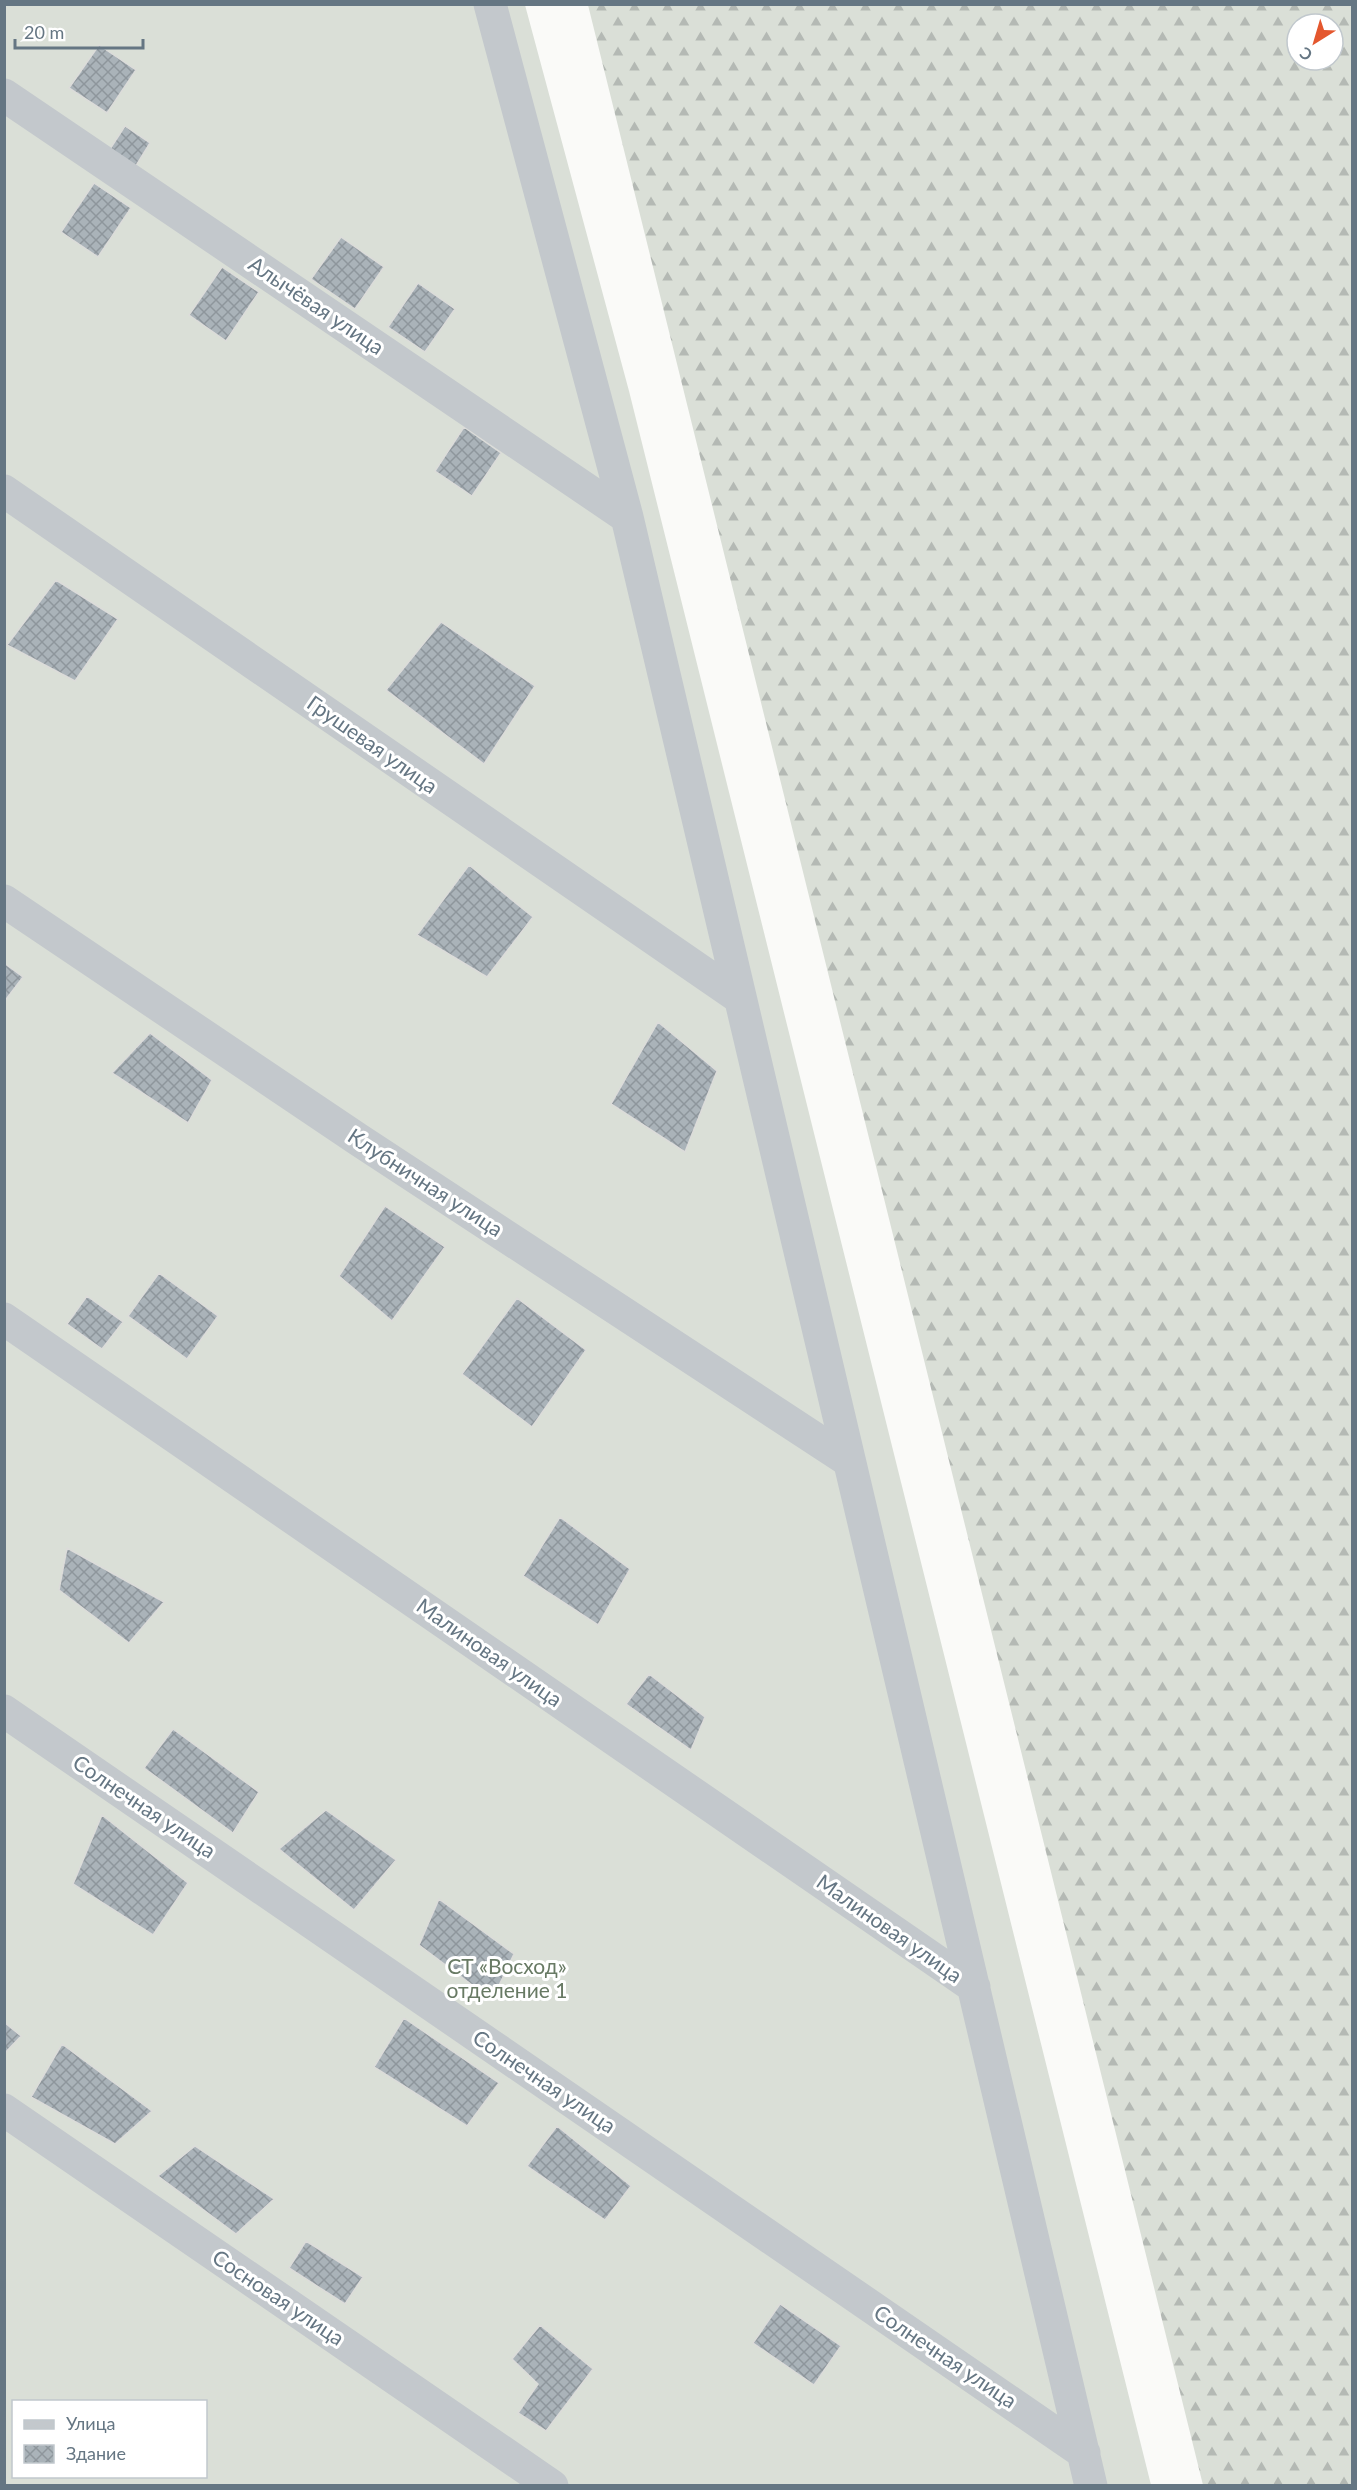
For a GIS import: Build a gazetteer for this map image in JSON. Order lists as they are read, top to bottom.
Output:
{
  "streets": {
    "street": [
      "Алычёвая улица",
      "Грушевая улица",
      "Клубничная улица",
      "Малиновая улица",
      "Солнечная улица",
      "Сосновая улица"
    ]
  },
  "parks": ["СТ «Восход» отделение 1"],
  "legend": ["Улица", "Здание"],
  "scale_bar": "20 m",
  "north": "bottom left"
}
